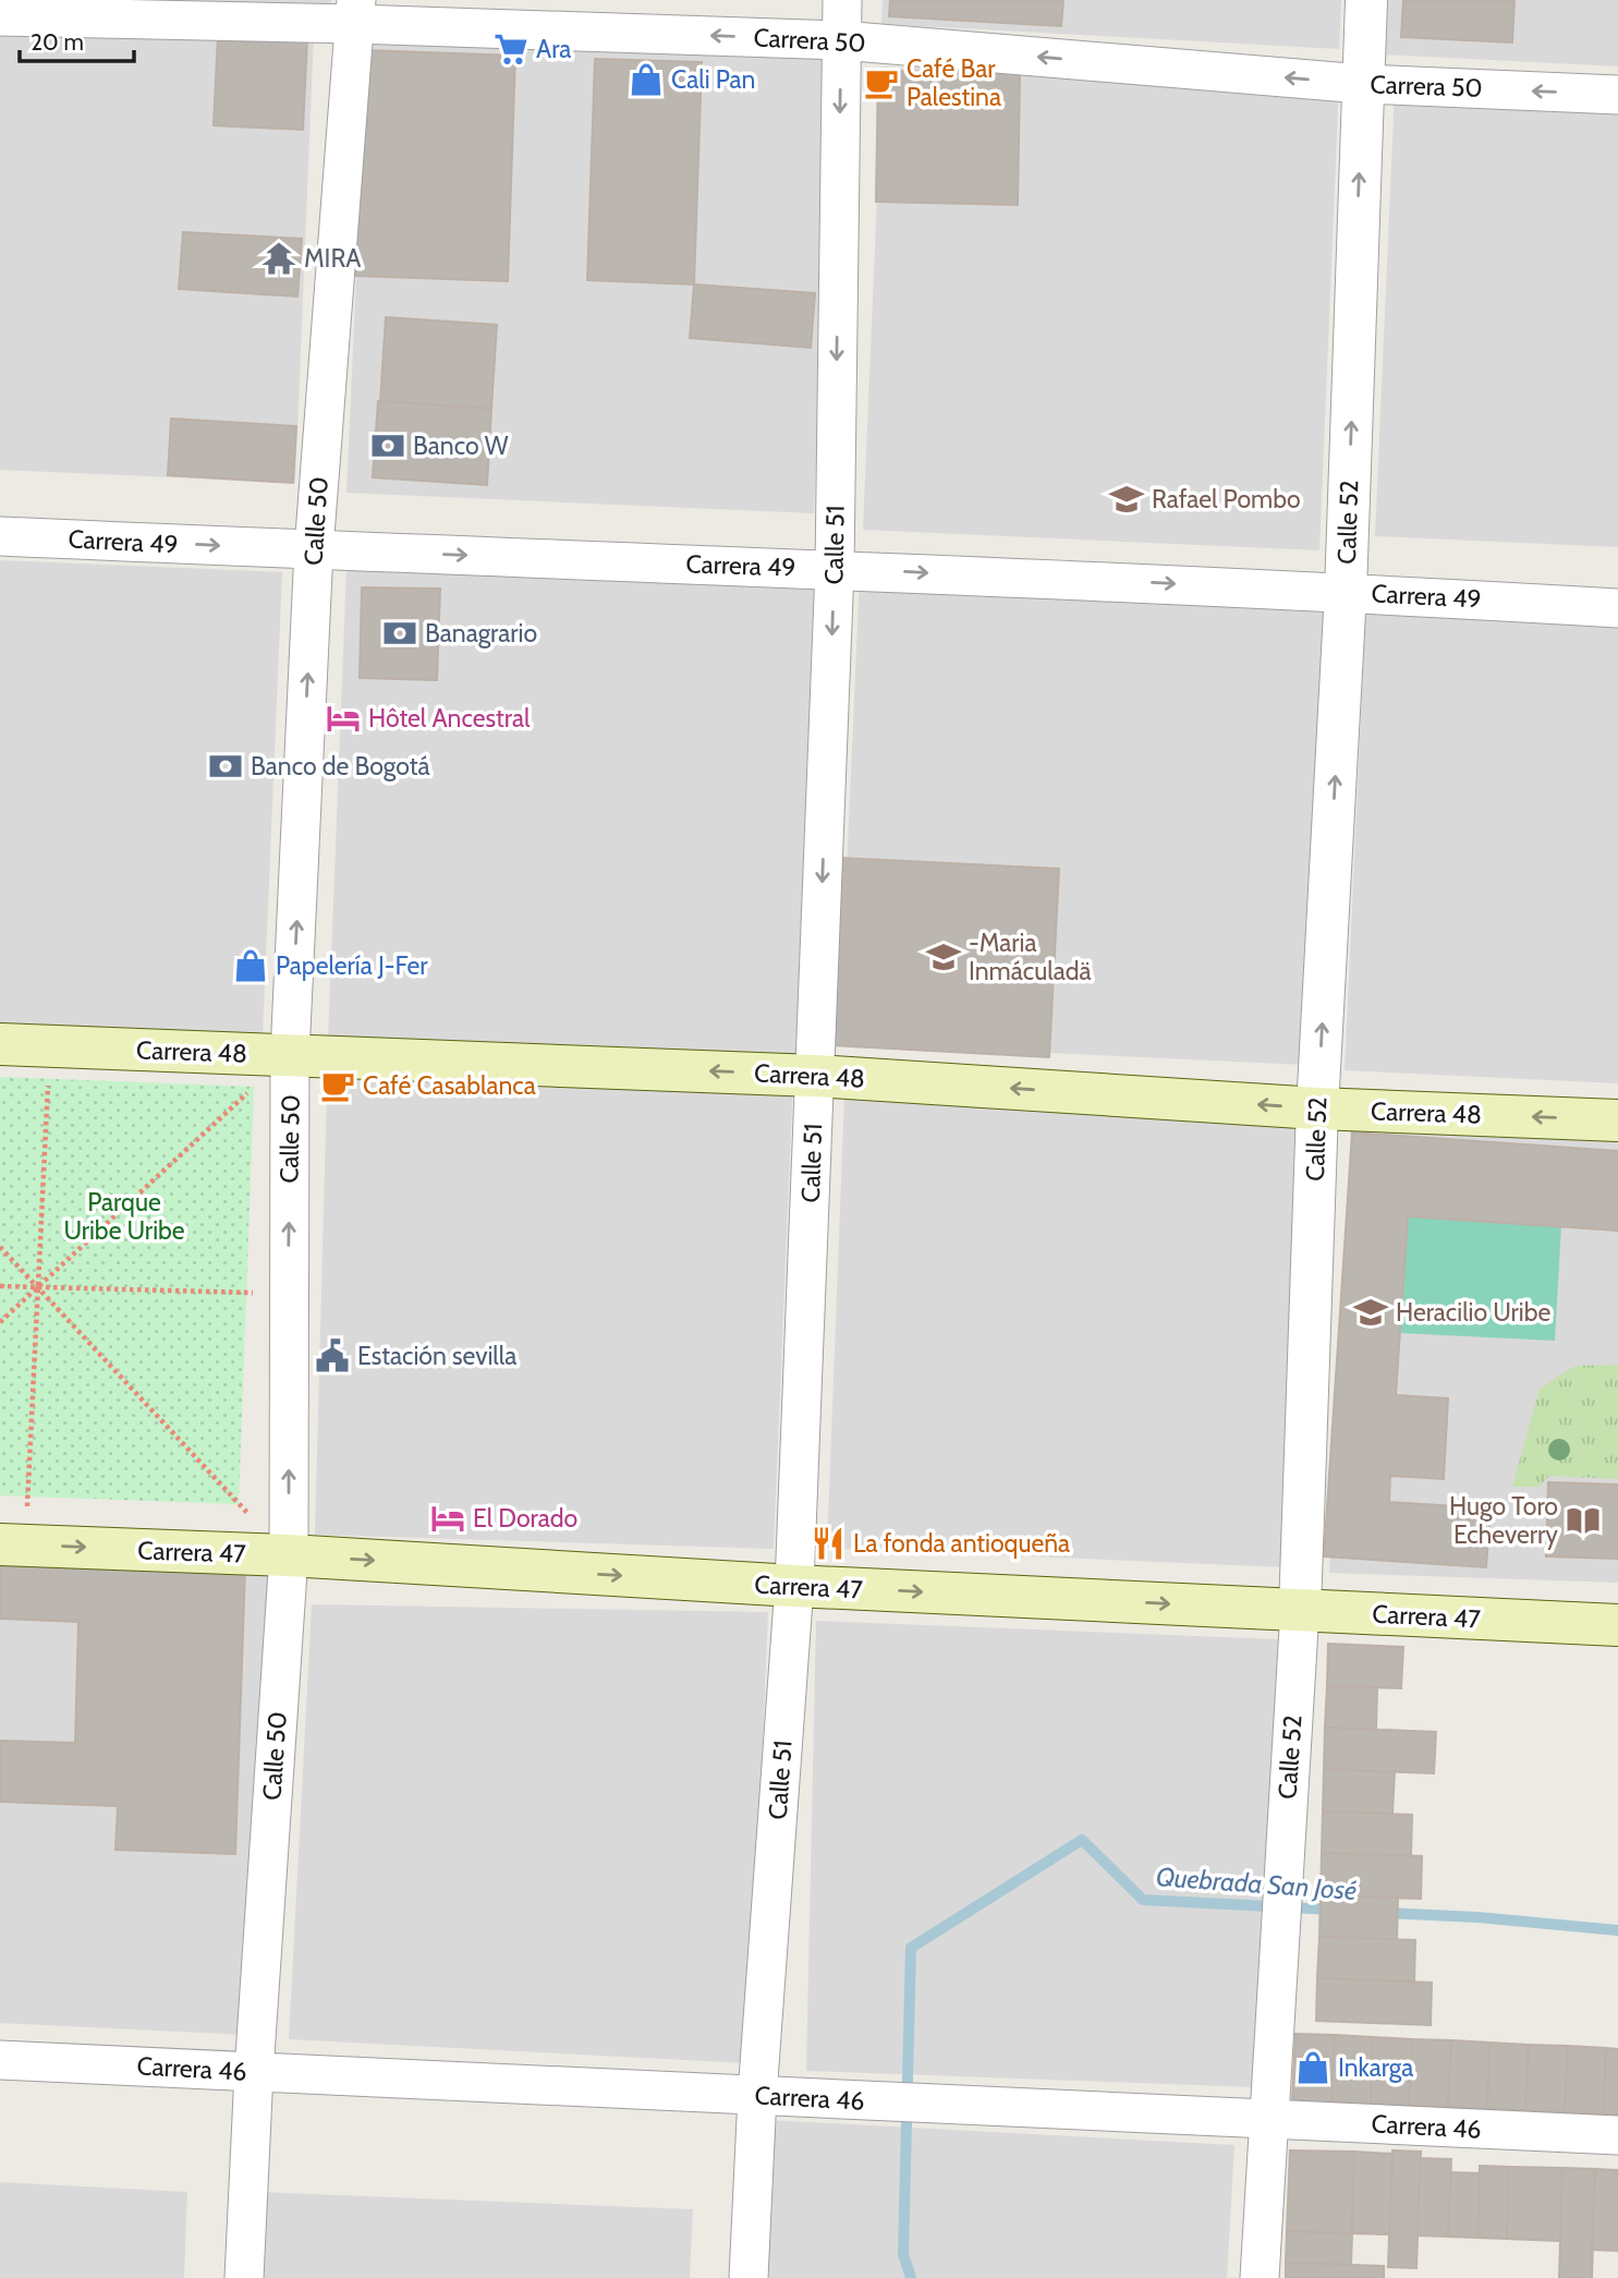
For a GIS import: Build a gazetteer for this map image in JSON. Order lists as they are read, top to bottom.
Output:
{
  "streets": {
    "main road": ["Carrera 48", "Carrera 47"],
    "street": [
      "Carrera 50",
      "Calle 50",
      "Calle 52",
      "Carrera 49",
      "Calle 51",
      "Carrera 46"
    ]
  },
  "crossings": [
    ["Carrera 50", "Calle 50"],
    ["Carrera 50", "Calle 52"],
    ["Carrera 50", "Calle 51"],
    ["Calle 50", "Carrera 49"],
    ["Calle 50", "Carrera 48"],
    ["Calle 50", "Carrera 47"],
    ["Calle 50", "Carrera 46"],
    ["Calle 52", "Carrera 49"],
    ["Calle 52", "Carrera 48"],
    ["Calle 52", "Carrera 47"],
    ["Calle 52", "Carrera 46"],
    ["Carrera 49", "Calle 51"],
    ["Calle 51", "Carrera 48"],
    ["Calle 51", "Carrera 47"],
    ["Calle 51", "Carrera 46"]
  ],
  "one_way": [
    "Carrera 50",
    "Calle 50",
    "Calle 52",
    "Carrera 49",
    "Calle 51",
    "Carrera 48",
    "Carrera 47"
  ],
  "water": ["Quebrada San José"],
  "parks": ["Parque Uribe Uribe"],
  "places": {
    "supermarket": ["Ara"],
    "shop": ["Cali Pan", "Papelería J-Fer", "Inkarga"],
    "cafe": ["Café Bar Palestina", "Café Casablanca"],
    "temple": ["MIRA"],
    "bank": ["Banco W", "Banagrario", "Banco de Bogotá"],
    "school or university": ["Rafael Pombo", "-Maria Inmáculadä", "Heracilio Uribe"],
    "hotel": ["Hôtel Ancestral", "El Dorado"],
    "public building": ["Estación sevilla"],
    "library": ["Hugo Toro Echeverry"],
    "restaurant": ["La fonda antioqueña"]
  },
  "scale_bar": "20 m"
}
